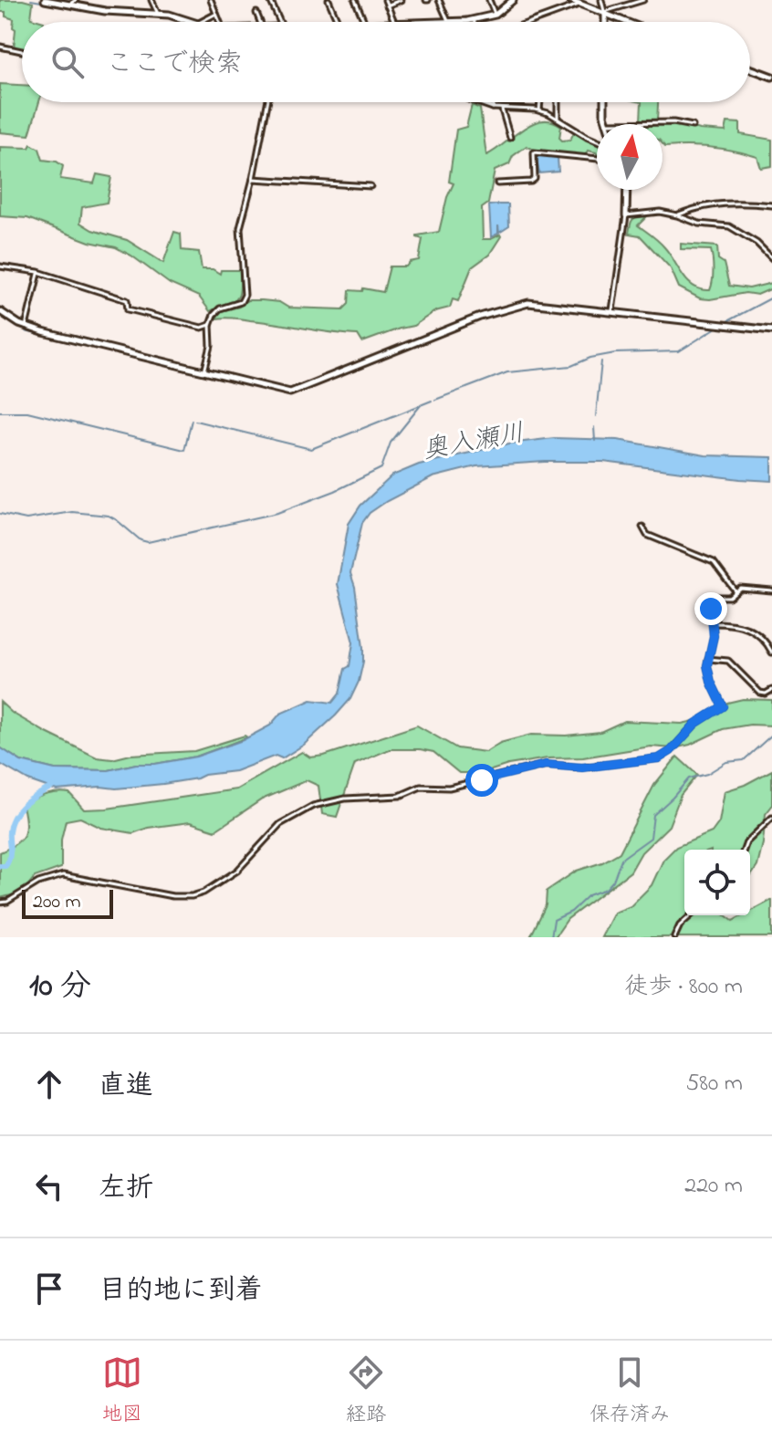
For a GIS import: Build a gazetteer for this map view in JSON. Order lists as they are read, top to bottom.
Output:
{
  "water": ["奥入瀬川"],
  "scale_bar": "200 m",
  "north": "top",
  "page": {
    "search": "ここで検索",
    "scale": "200 m",
    "heading": ["10 分", "徒歩 · 800 m"],
    "list": [
      ["直進", "580 m"],
      ["左折", "220 m"],
      "目的地に到着"
    ],
    "nav": ["地図", "経路", "保存済み"]
  }
}
